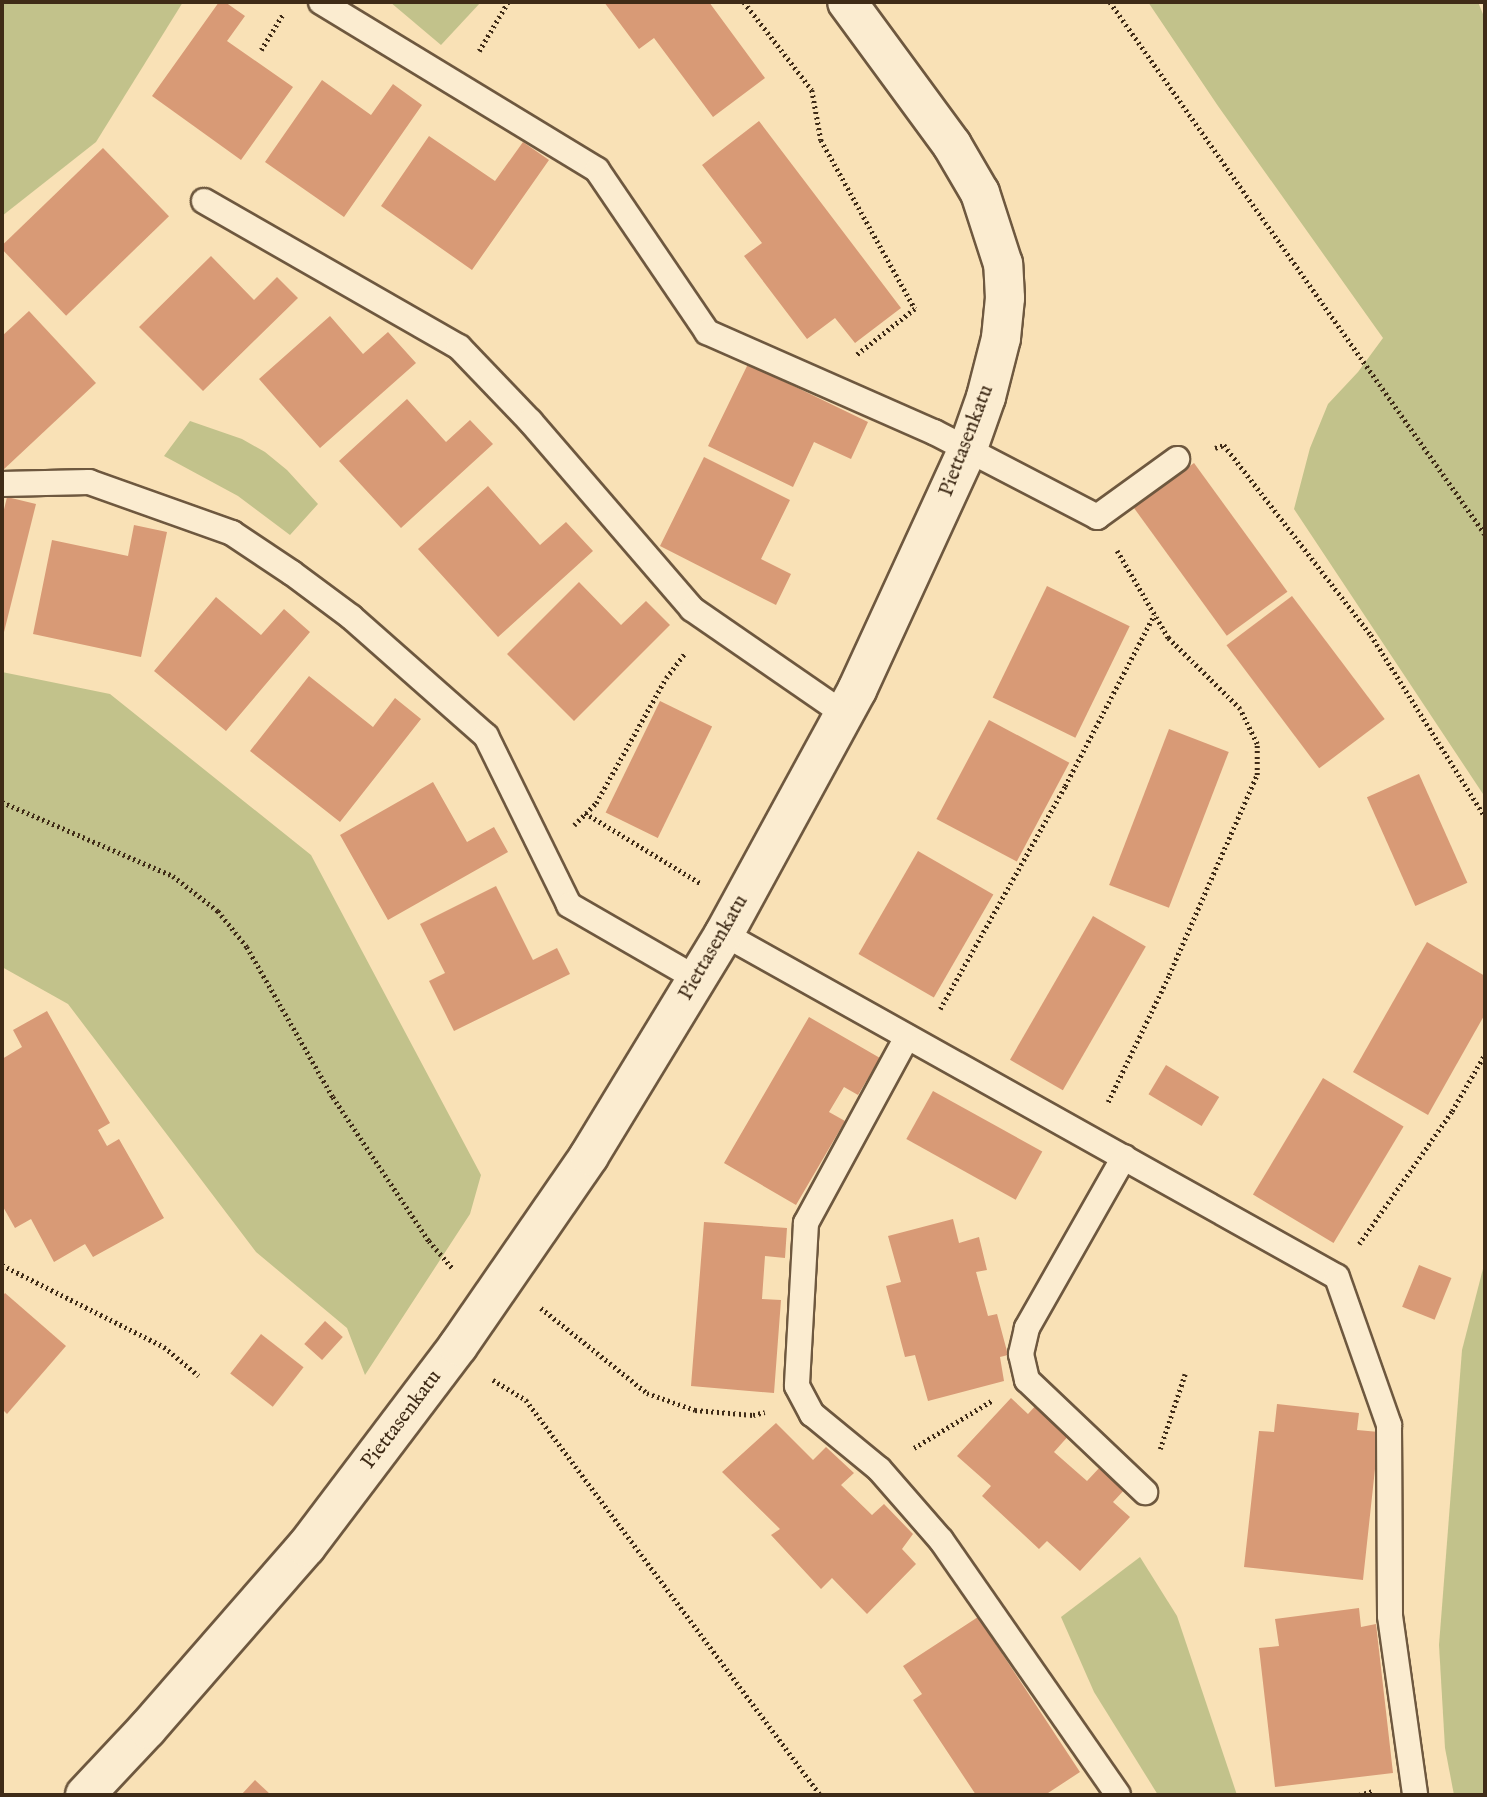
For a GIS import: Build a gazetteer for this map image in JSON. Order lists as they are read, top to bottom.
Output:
{
  "streets": {
    "street": ["Piettasenkatu"]
  }
}
